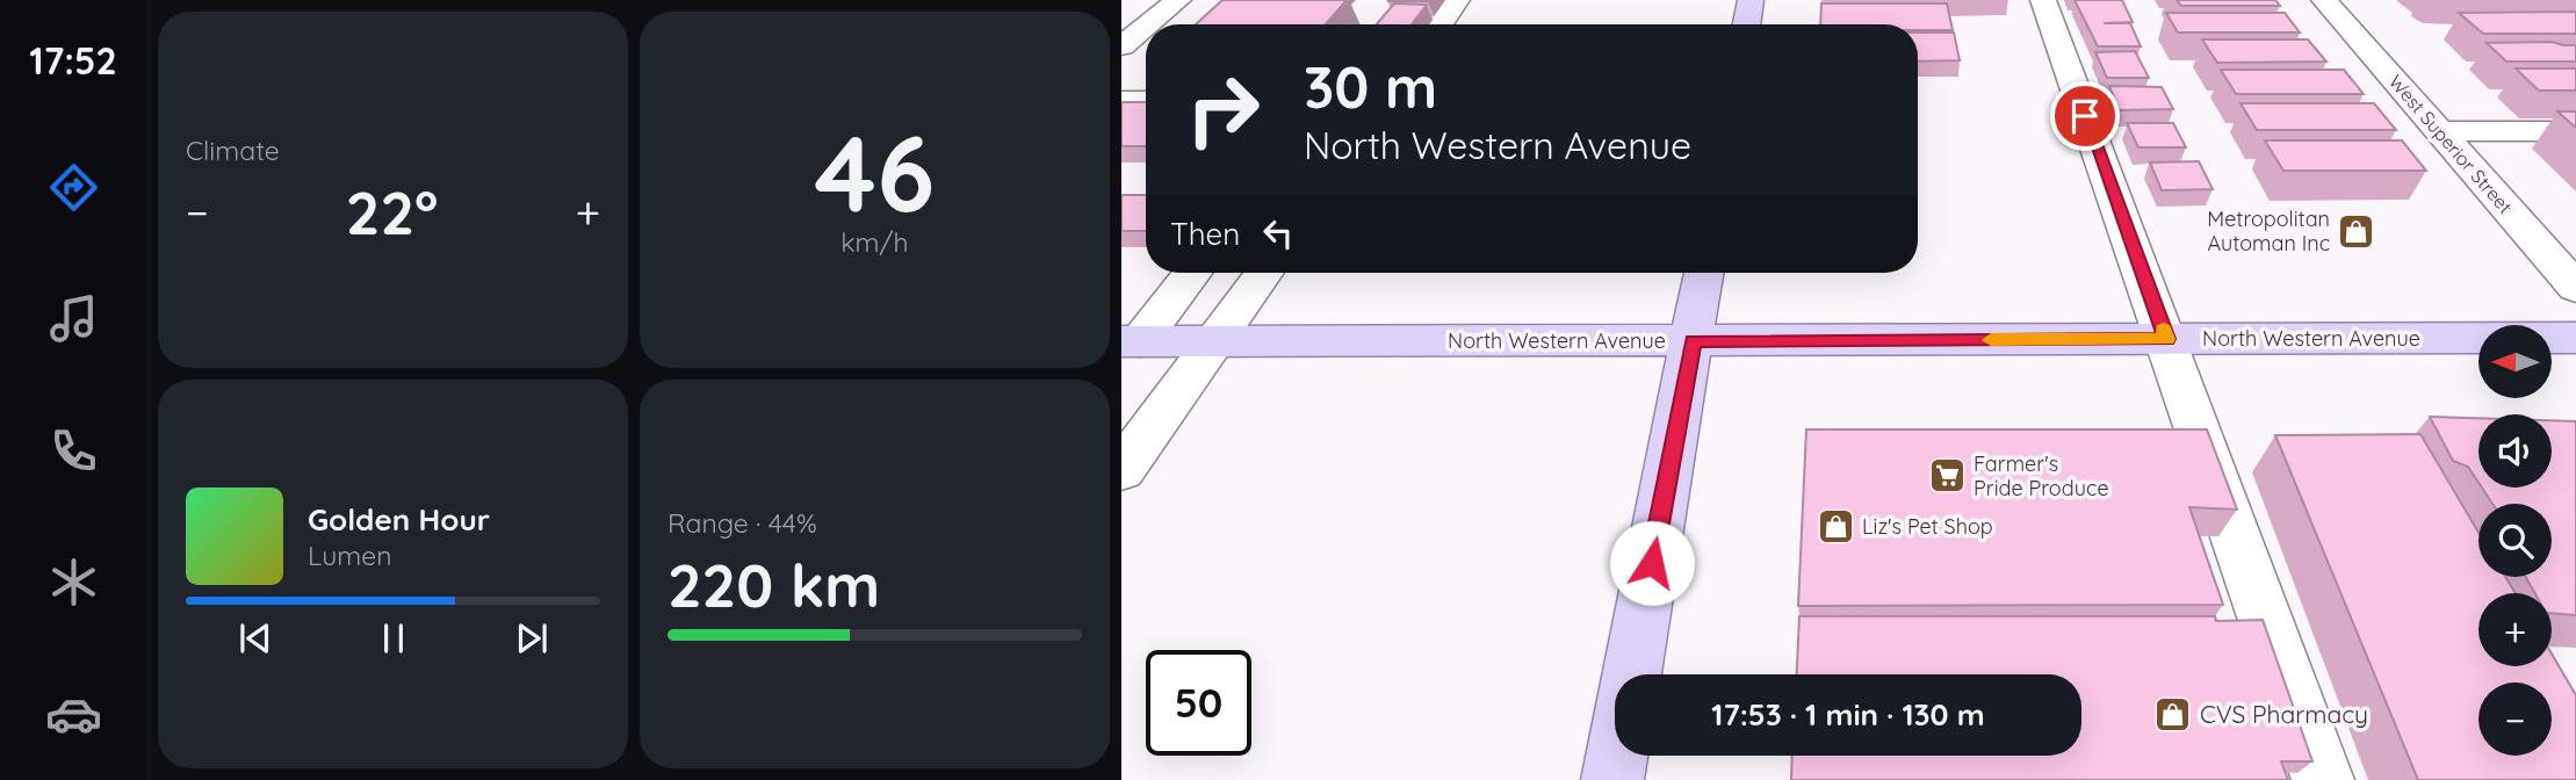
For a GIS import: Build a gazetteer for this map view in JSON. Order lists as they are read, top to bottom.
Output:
{
  "streets": {
    "main road": ["North Western Avenue"],
    "street": ["West Superior Street"]
  },
  "places": {
    "shop": ["Metropolitan Automan Inc", "Liz's Pet Shop", "CVS Pharmacy"],
    "supermarket": ["Farmer's Pride Produce"]
  },
  "north": "left",
  "page": {
    "tabs": "17:52",
    "tile": [
      "Climate",
      ["46", "km/h"],
      ["Range · 44%", "220 km"]
    ],
    "turn": ["30 m", "North Western Avenue"],
    "heat": ["−", "22°", "+"],
    "then": "Then",
    "map_buttons": ["+", "−"],
    "song": ["Golden Hour", "Lumen"],
    "limit": "50",
    "trip": "17:53 · 1 min · 130 m"
  }
}
